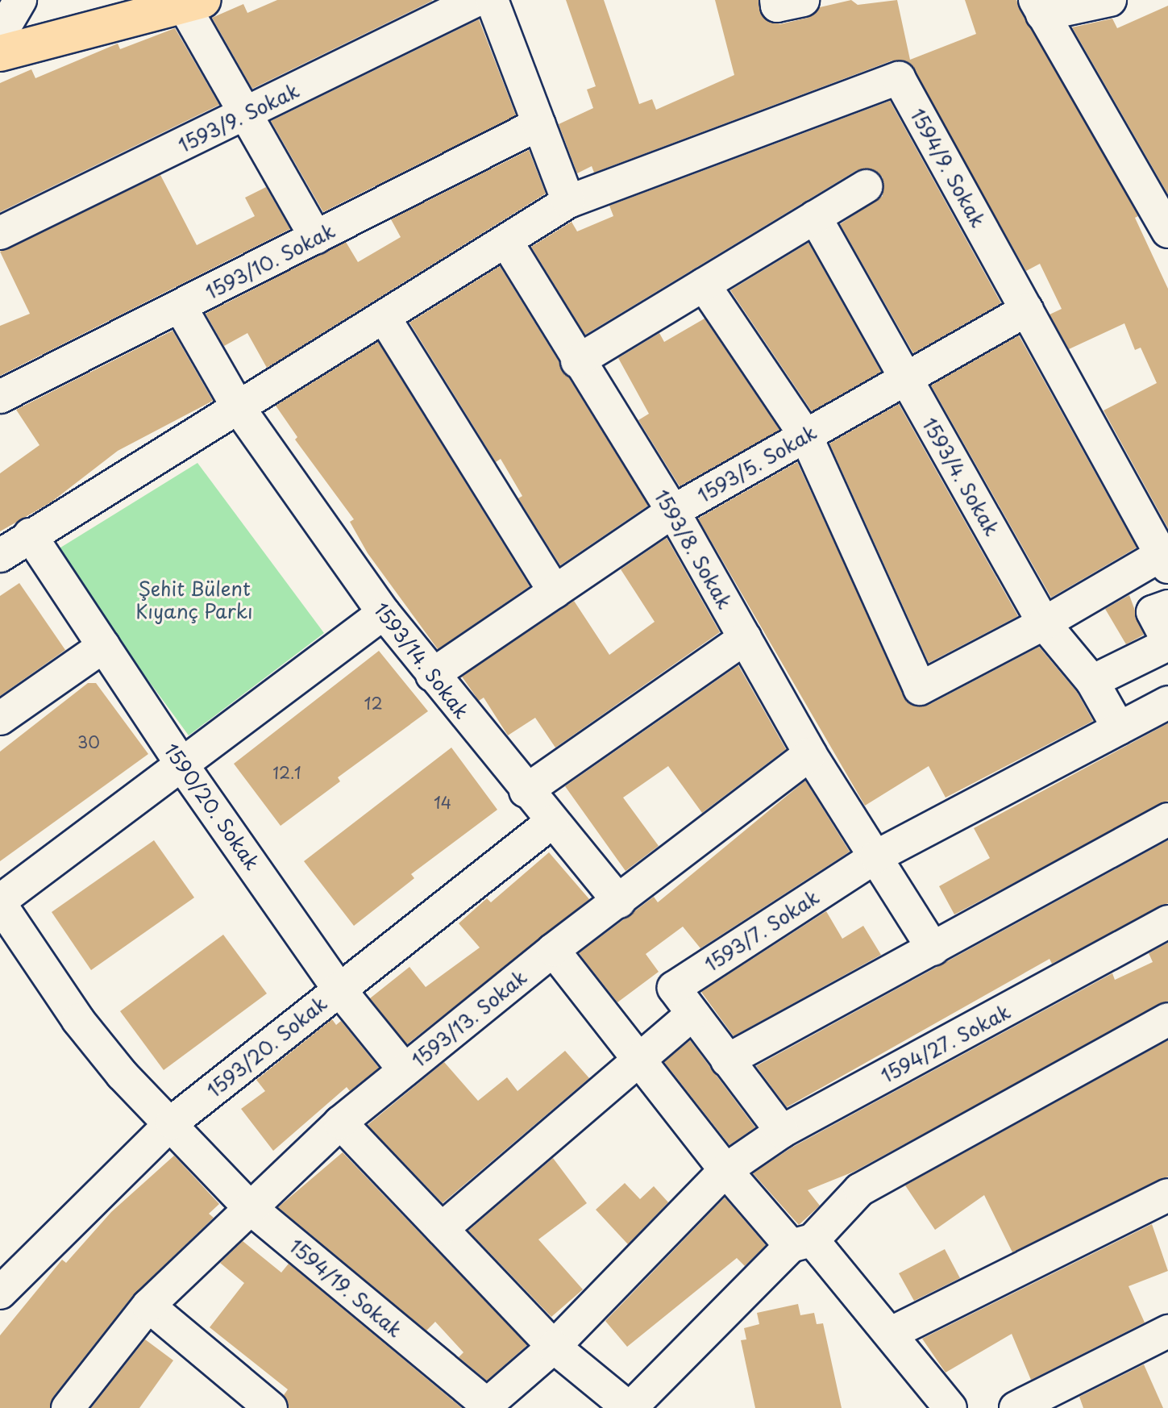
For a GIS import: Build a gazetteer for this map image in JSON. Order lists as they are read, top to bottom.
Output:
{
  "streets": {
    "street": [
      "1593/9. Sokak",
      "1594/9. Sokak",
      "1593/10. Sokak",
      "1593/5. Sokak",
      "1593/4. Sokak",
      "1593/8. Sokak",
      "1593/14. Sokak",
      "1590/20. Sokak",
      "1593/7. Sokak",
      "1593/13. Sokak",
      "1594/27. Sokak",
      "1593/20. Sokak",
      "1594/19. Sokak"
    ]
  },
  "crossings": [
    ["1594/9. Sokak", "1593/5. Sokak"],
    ["1593/10. Sokak", "1593/14. Sokak"],
    ["1593/5. Sokak", "1593/4. Sokak"],
    ["1593/5. Sokak", "1593/8. Sokak"],
    ["1593/5. Sokak", "1593/14. Sokak"],
    ["1593/4. Sokak", "1593/7. Sokak"],
    ["1593/8. Sokak", "1593/7. Sokak"],
    ["1593/8. Sokak", "1593/13. Sokak"],
    ["1593/14. Sokak", "1593/13. Sokak"],
    ["1593/14. Sokak", "1593/20. Sokak"],
    ["1590/20. Sokak", "1593/13. Sokak"],
    ["1590/20. Sokak", "1593/20. Sokak"],
    ["1593/13. Sokak", "1594/19. Sokak"],
    ["1594/27. Sokak", "1594/19. Sokak"],
    ["1593/20. Sokak", "1594/19. Sokak"]
  ],
  "parks": ["Şehit Bülent Kıyanç Parkı"],
  "house_numbers": [
    "12",
    "30",
    "12.1",
    "14"
  ]
}
